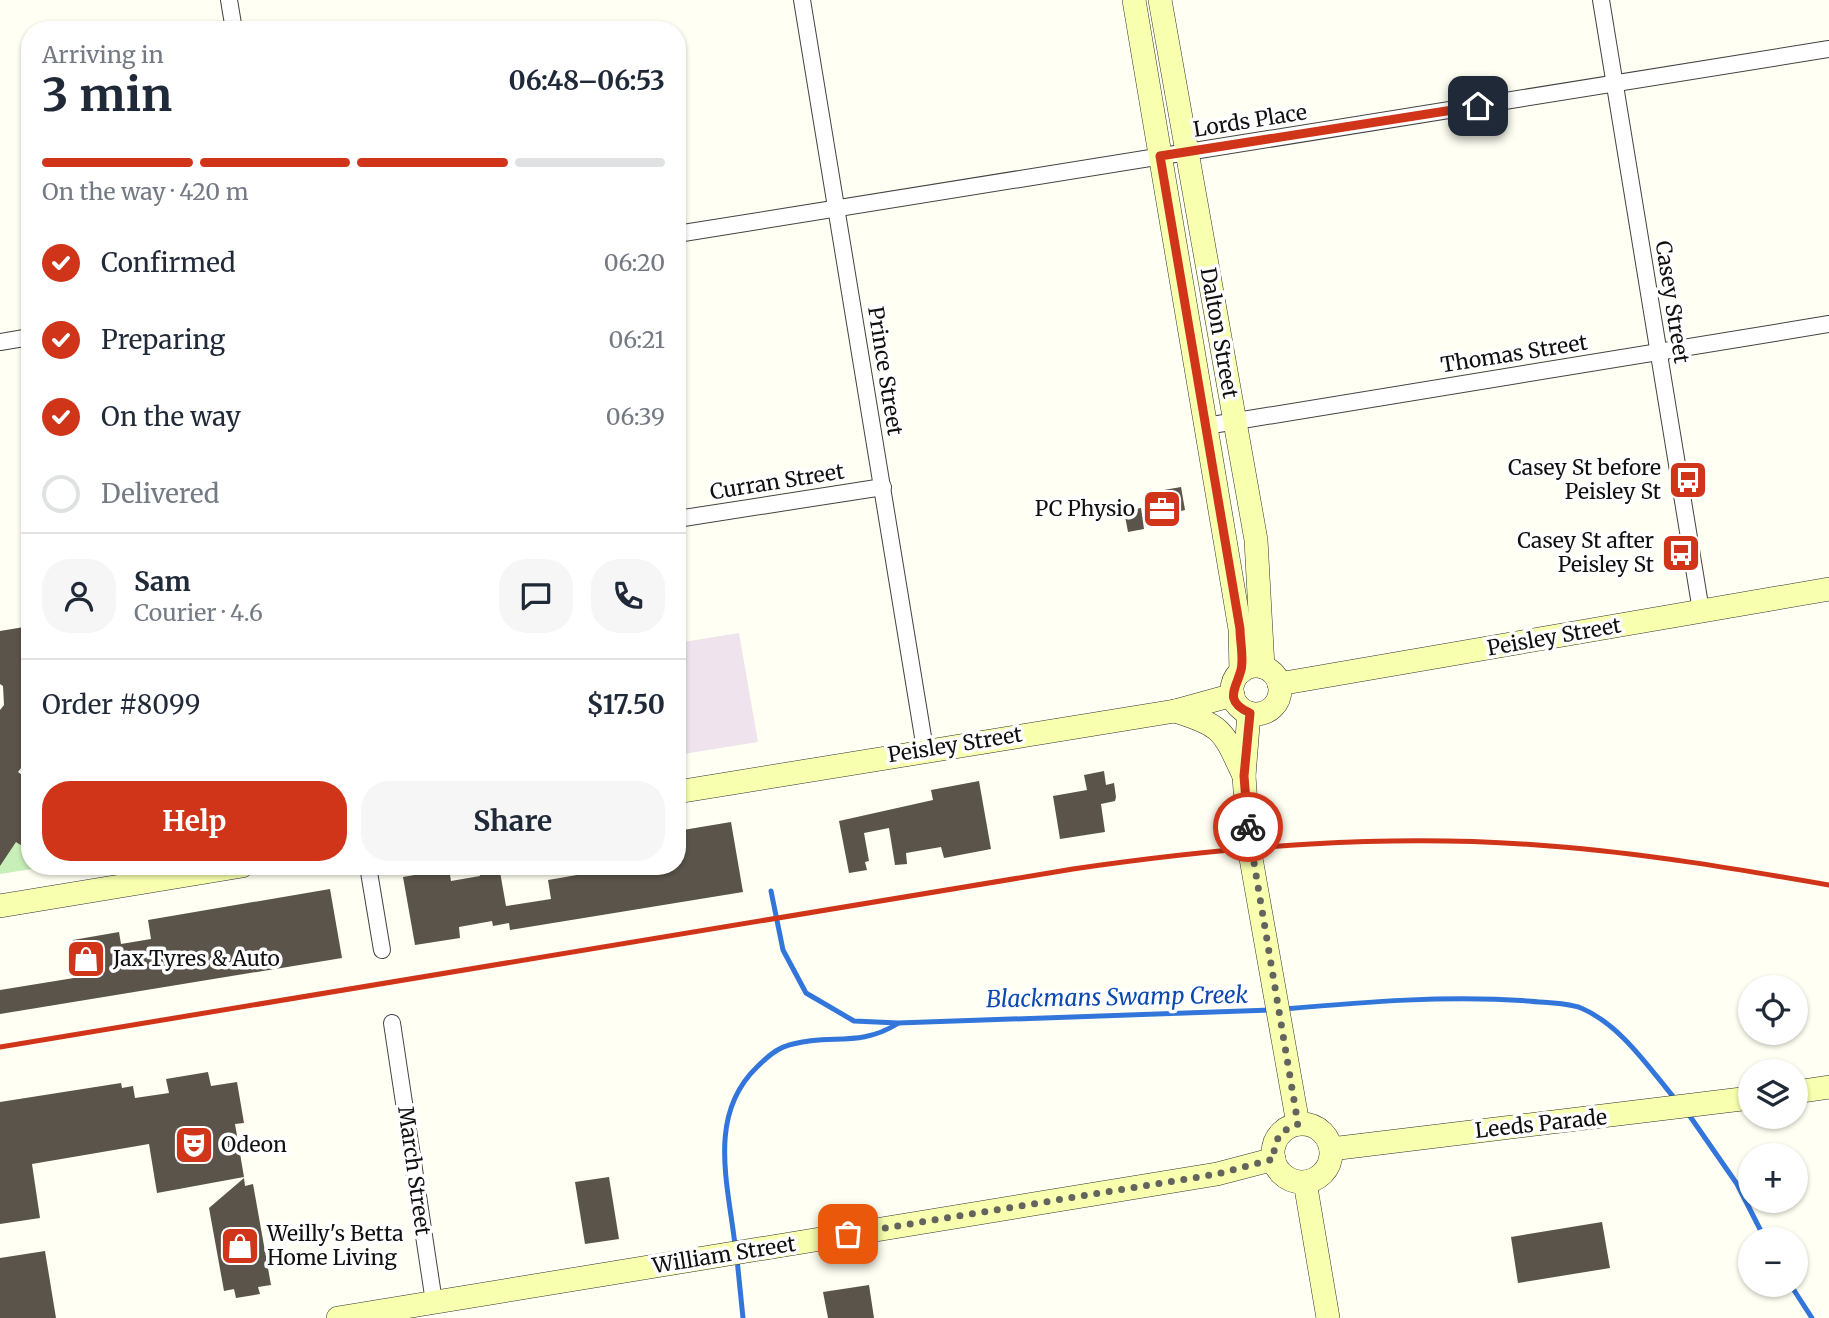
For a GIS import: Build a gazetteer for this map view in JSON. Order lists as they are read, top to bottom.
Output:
{
  "streets": {
    "main road": [
      "Dalton Street",
      "Peisley Street",
      "Leeds Parade",
      "William Street"
    ],
    "street": [
      "Lords Place",
      "Casey Street",
      "Thomas Street",
      "Prince Street",
      "Curran Street",
      "March Street"
    ]
  },
  "crossings": [
    ["Lords Place", "Casey Street"],
    ["Lords Place", "Dalton Street"],
    ["Lords Place", "Prince Street"],
    ["Casey Street", "Thomas Street"],
    ["Casey Street", "Peisley Street"],
    ["Dalton Street", "Thomas Street"],
    ["Dalton Street", "Peisley Street"],
    ["Prince Street", "Curran Street"],
    ["Prince Street", "Peisley Street"],
    ["Leeds Parade", "William Street"],
    ["March Street", "William Street"]
  ],
  "water": ["Blackmans Swamp Creek"],
  "places": {
    "bus stop": ["Casey St before Peisley St", "Casey St after Peisley St"],
    "office": ["PC Physio"],
    "shop": ["Jax Tyres & Auto", "Weilly's Betta Home Living"],
    "theatre": ["Odeon"]
  },
  "page": {
    "heading": ["3 min", "Arriving in", "06:48–06:53"],
    "panel": [
      "Sam",
      "Courier · 4.6",
      "Order #8099",
      "$17.50"
    ],
    "bar": "On the way · 420 m",
    "list": [
      ["Confirmed", "06:20"],
      ["Preparing", "06:21"],
      ["On the way", "06:39"],
      "Delivered"
    ],
    "buttons": ["Help", "Share"],
    "map_buttons": ["+", "−"]
  }
}
